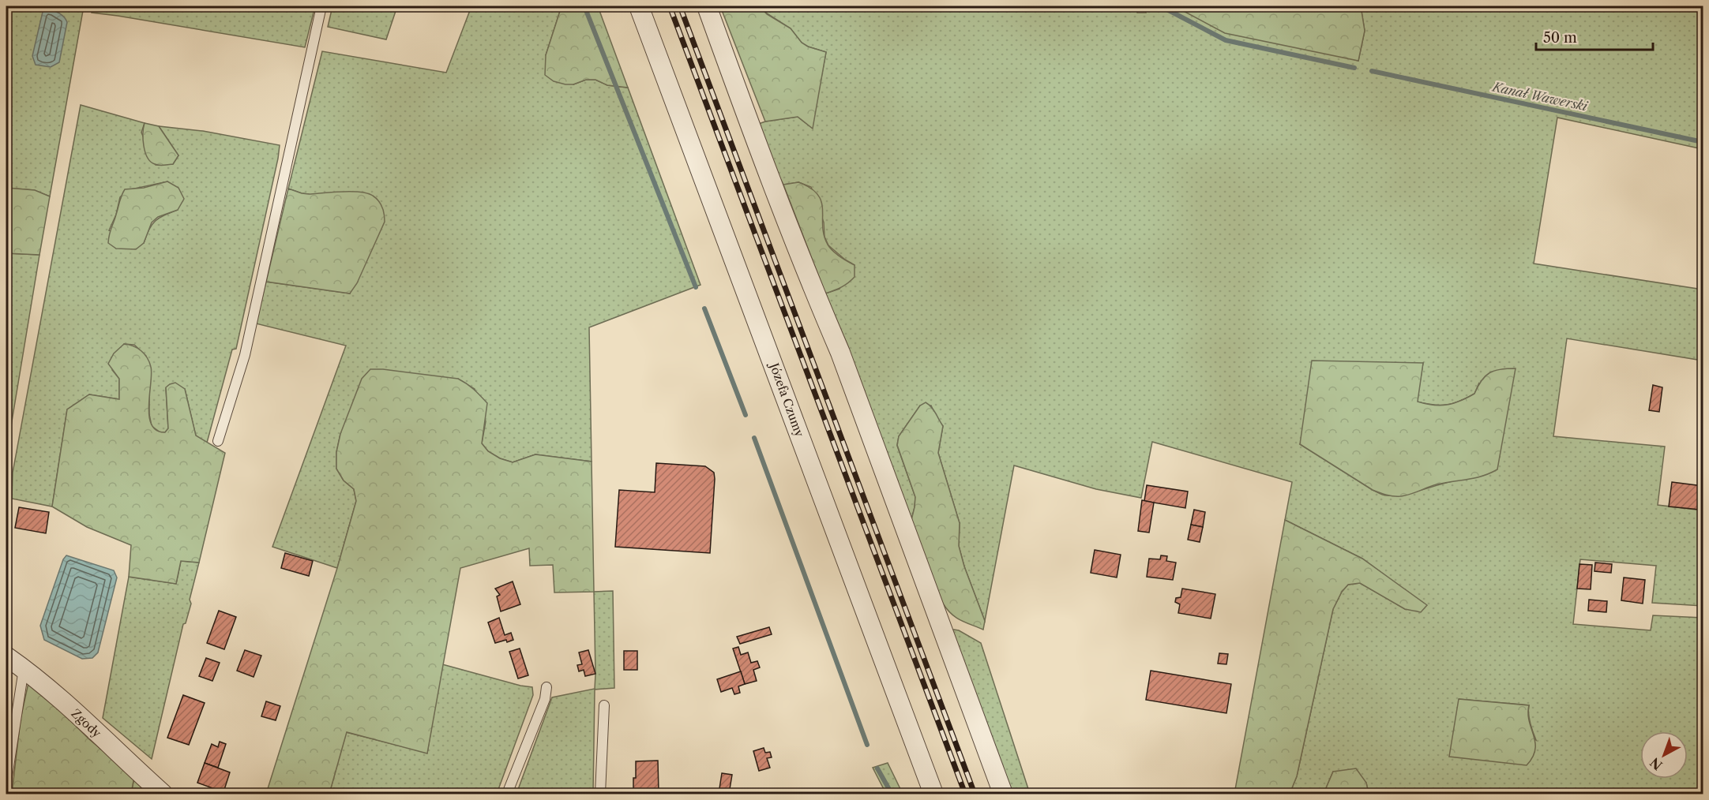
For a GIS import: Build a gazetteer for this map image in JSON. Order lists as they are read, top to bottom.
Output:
{
  "streets": {
    "street": ["Józefa Czumy", "Zgody"]
  },
  "water": ["Kanał Wawerski"],
  "scale_bar": "50 m",
  "north": "bottom left"
}
